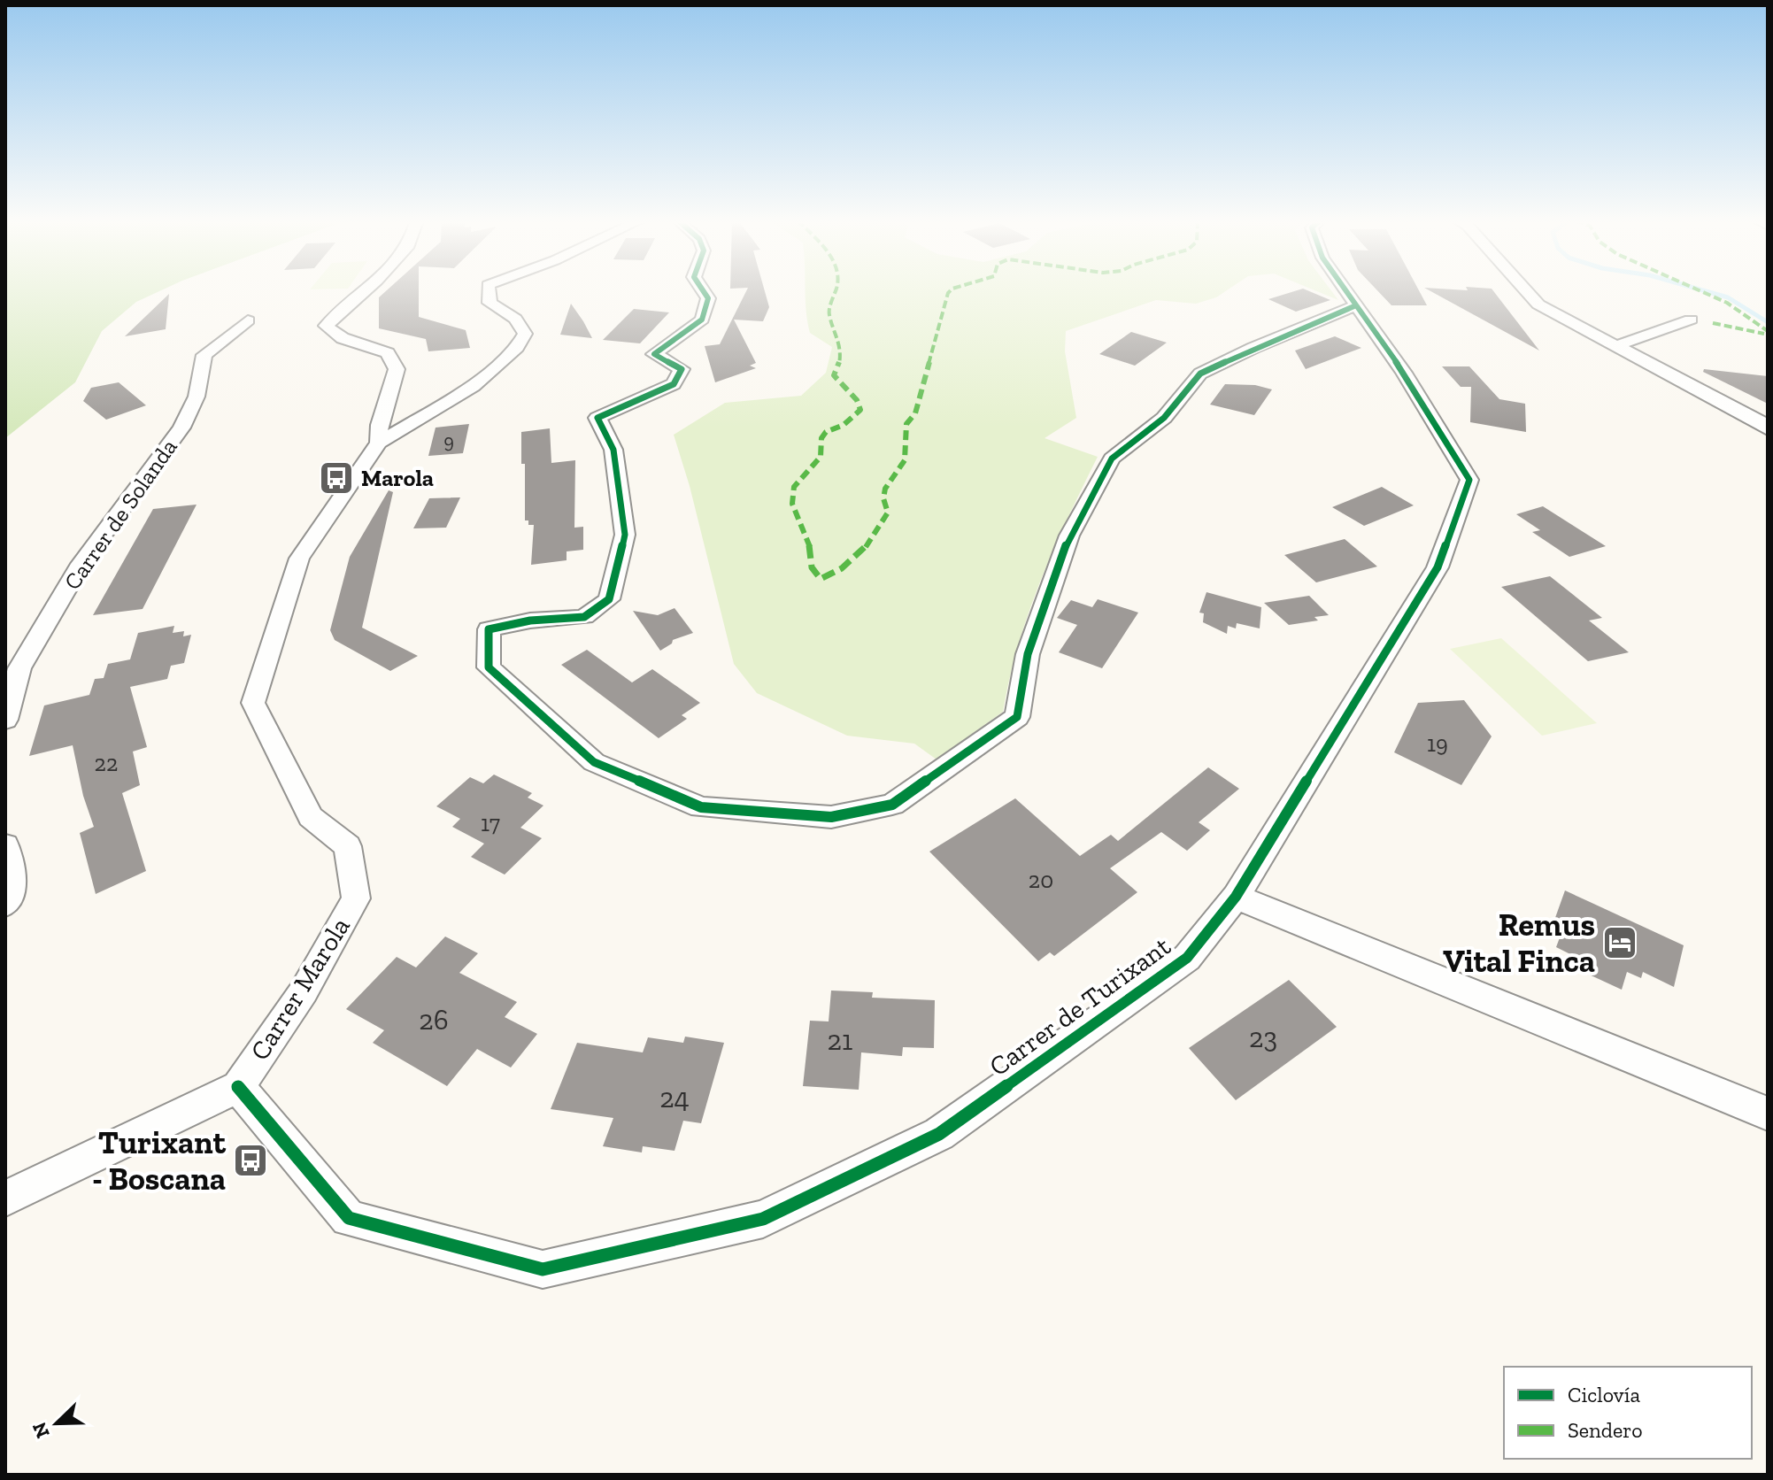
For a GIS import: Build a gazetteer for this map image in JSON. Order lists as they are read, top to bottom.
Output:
{
  "streets": {
    "street": ["Carrer de Solanda", "Carrer Marola", "Carrer de Turixant"]
  },
  "crossings": [
    ["Carrer Marola", "Carrer de Turixant"]
  ],
  "places": {
    "bus stop": ["Marola", "Turixant - Boscana"],
    "hotel": ["Remus Vital Finca"]
  },
  "house_numbers": [
    "9",
    "19",
    "22",
    "17",
    "20",
    "26",
    "23",
    "21",
    "24"
  ],
  "legend": ["Ciclovía", "Sendero"],
  "north": "bottom left"
}
